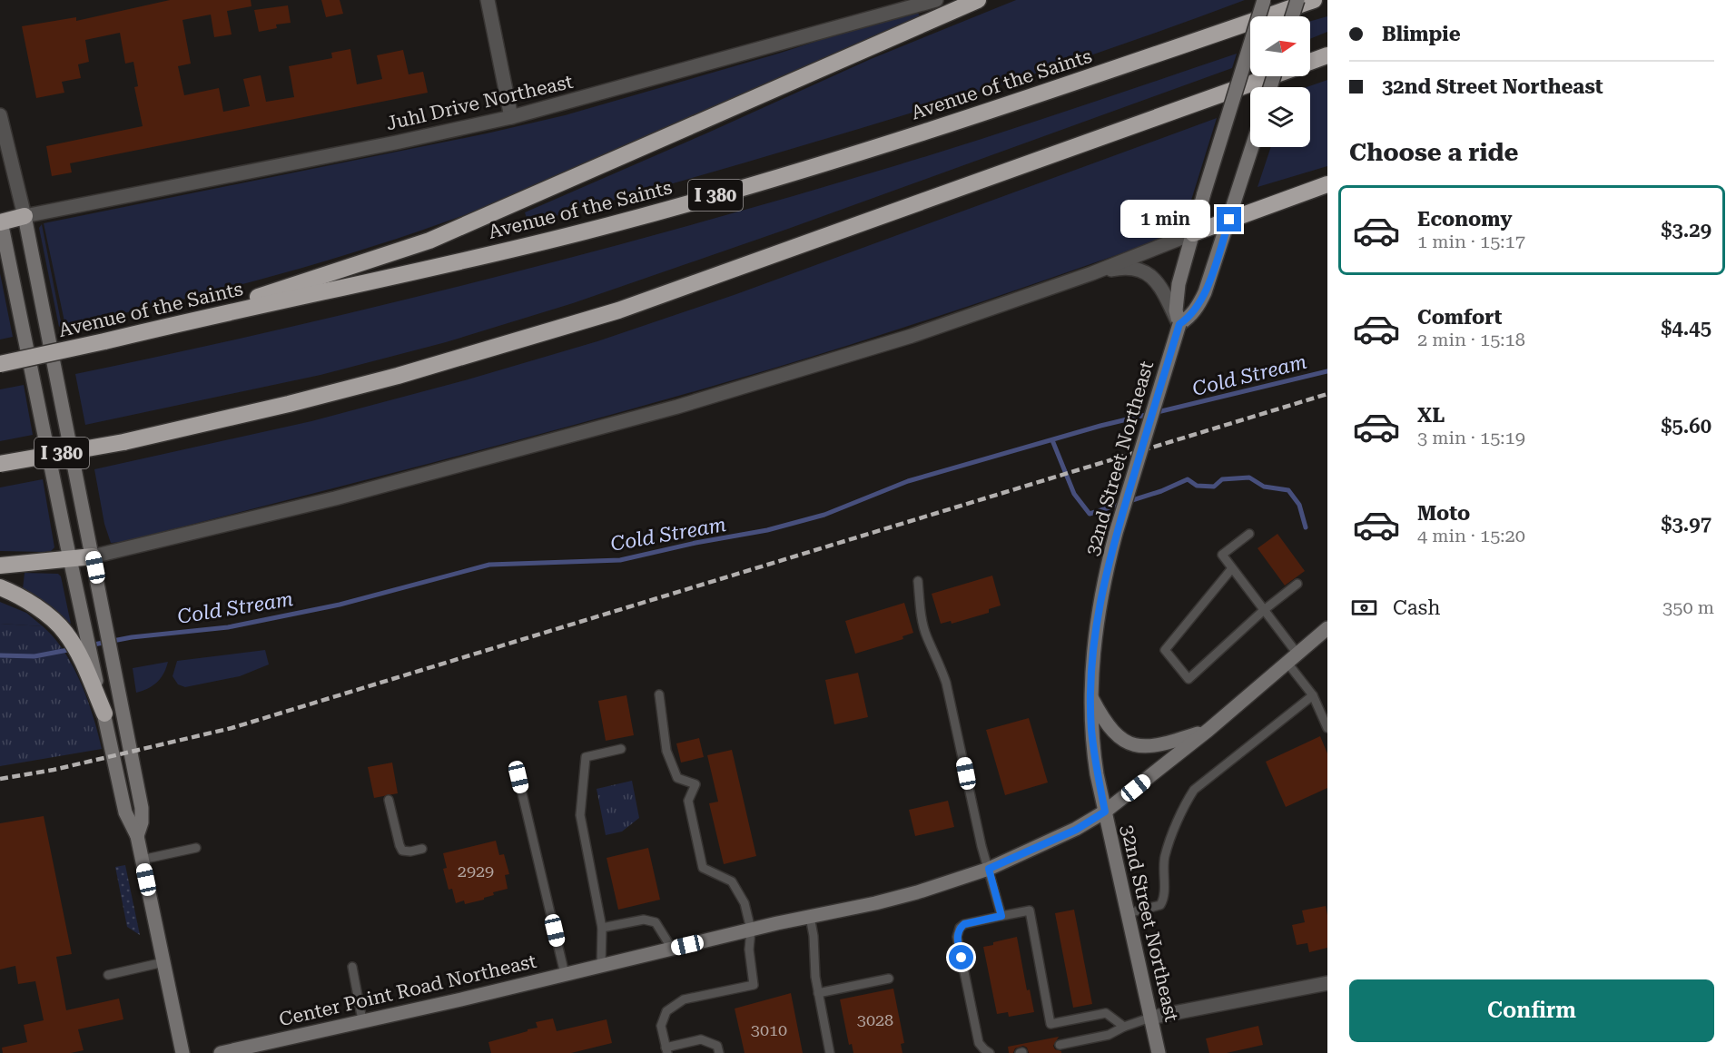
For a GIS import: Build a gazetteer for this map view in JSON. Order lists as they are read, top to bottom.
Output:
{
  "streets": {
    "highway": ["Avenue of the Saints", "I 380"],
    "main road": ["32nd Street Northeast", "Center Point Road Northeast"],
    "street": ["Juhl Drive Northeast"]
  },
  "crossings": [
    ["32nd Street Northeast", "Center Point Road Northeast"]
  ],
  "water": ["Cold Stream"],
  "house_numbers": ["2929", "3028", "3010"],
  "north": "right",
  "page": {
    "banner": ["Blimpie", "32nd Street Northeast"],
    "heading": "Choose a ride",
    "list": [
      {
        "name": "Economy",
        "note": "1 min · 15:17",
        "value": "$3.29"
      },
      {
        "name": "Comfort",
        "note": "2 min · 15:18",
        "value": "$4.45"
      },
      {
        "name": "XL",
        "note": "3 min · 15:19",
        "value": "$5.60"
      },
      {
        "name": "Moto",
        "note": "4 min · 15:20",
        "value": "$3.97"
      }
    ],
    "bubble": "1 min",
    "pay": ["Cash", "350 m"],
    "buttons": "Confirm"
  }
}
